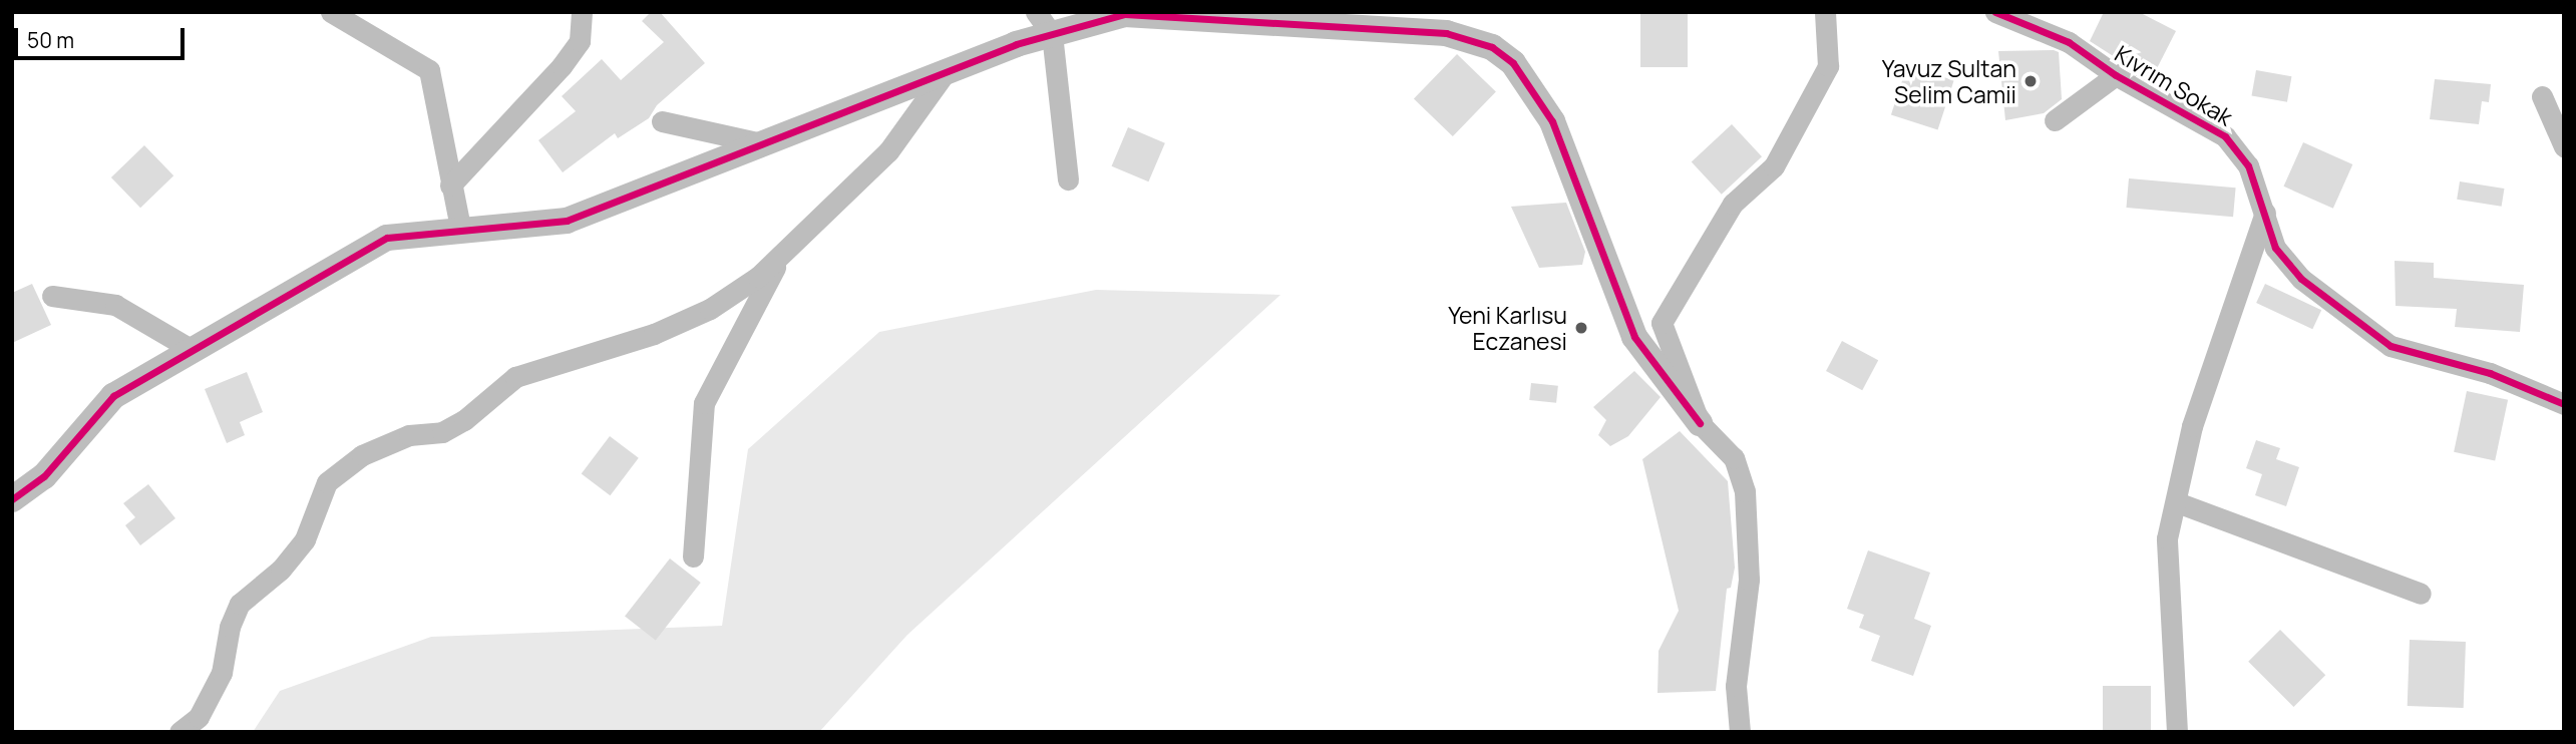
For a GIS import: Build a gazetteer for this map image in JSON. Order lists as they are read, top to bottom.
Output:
{
  "streets": {
    "street": ["Kıvrım Sokak"]
  },
  "places": ["Yavuz Sultan Selim Camii", "Yeni Karlısu Eczanesi"],
  "scale_bar": "50 m"
}
